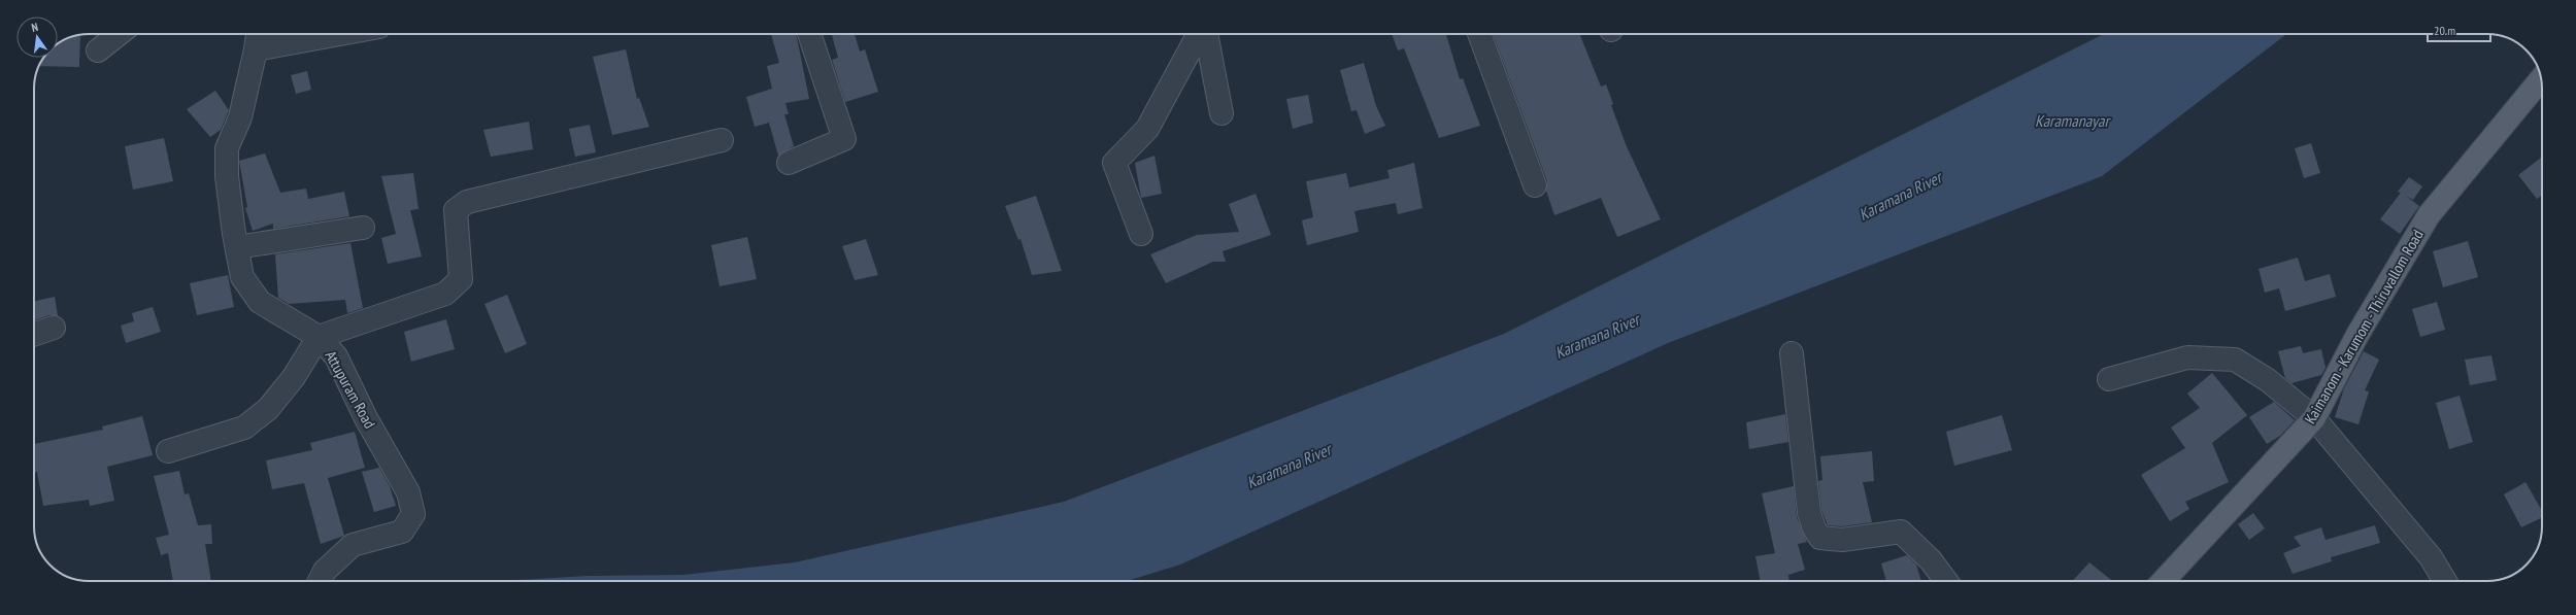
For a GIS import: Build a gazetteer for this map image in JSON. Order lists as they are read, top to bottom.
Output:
{
  "streets": {
    "main road": ["Kaimanom - Karumom - Thiruvallom Road"],
    "street": ["Attupuram Road"]
  },
  "water": ["Karamanayar", "Karamana River"],
  "scale_bar": "20 m",
  "north": "top"
}
